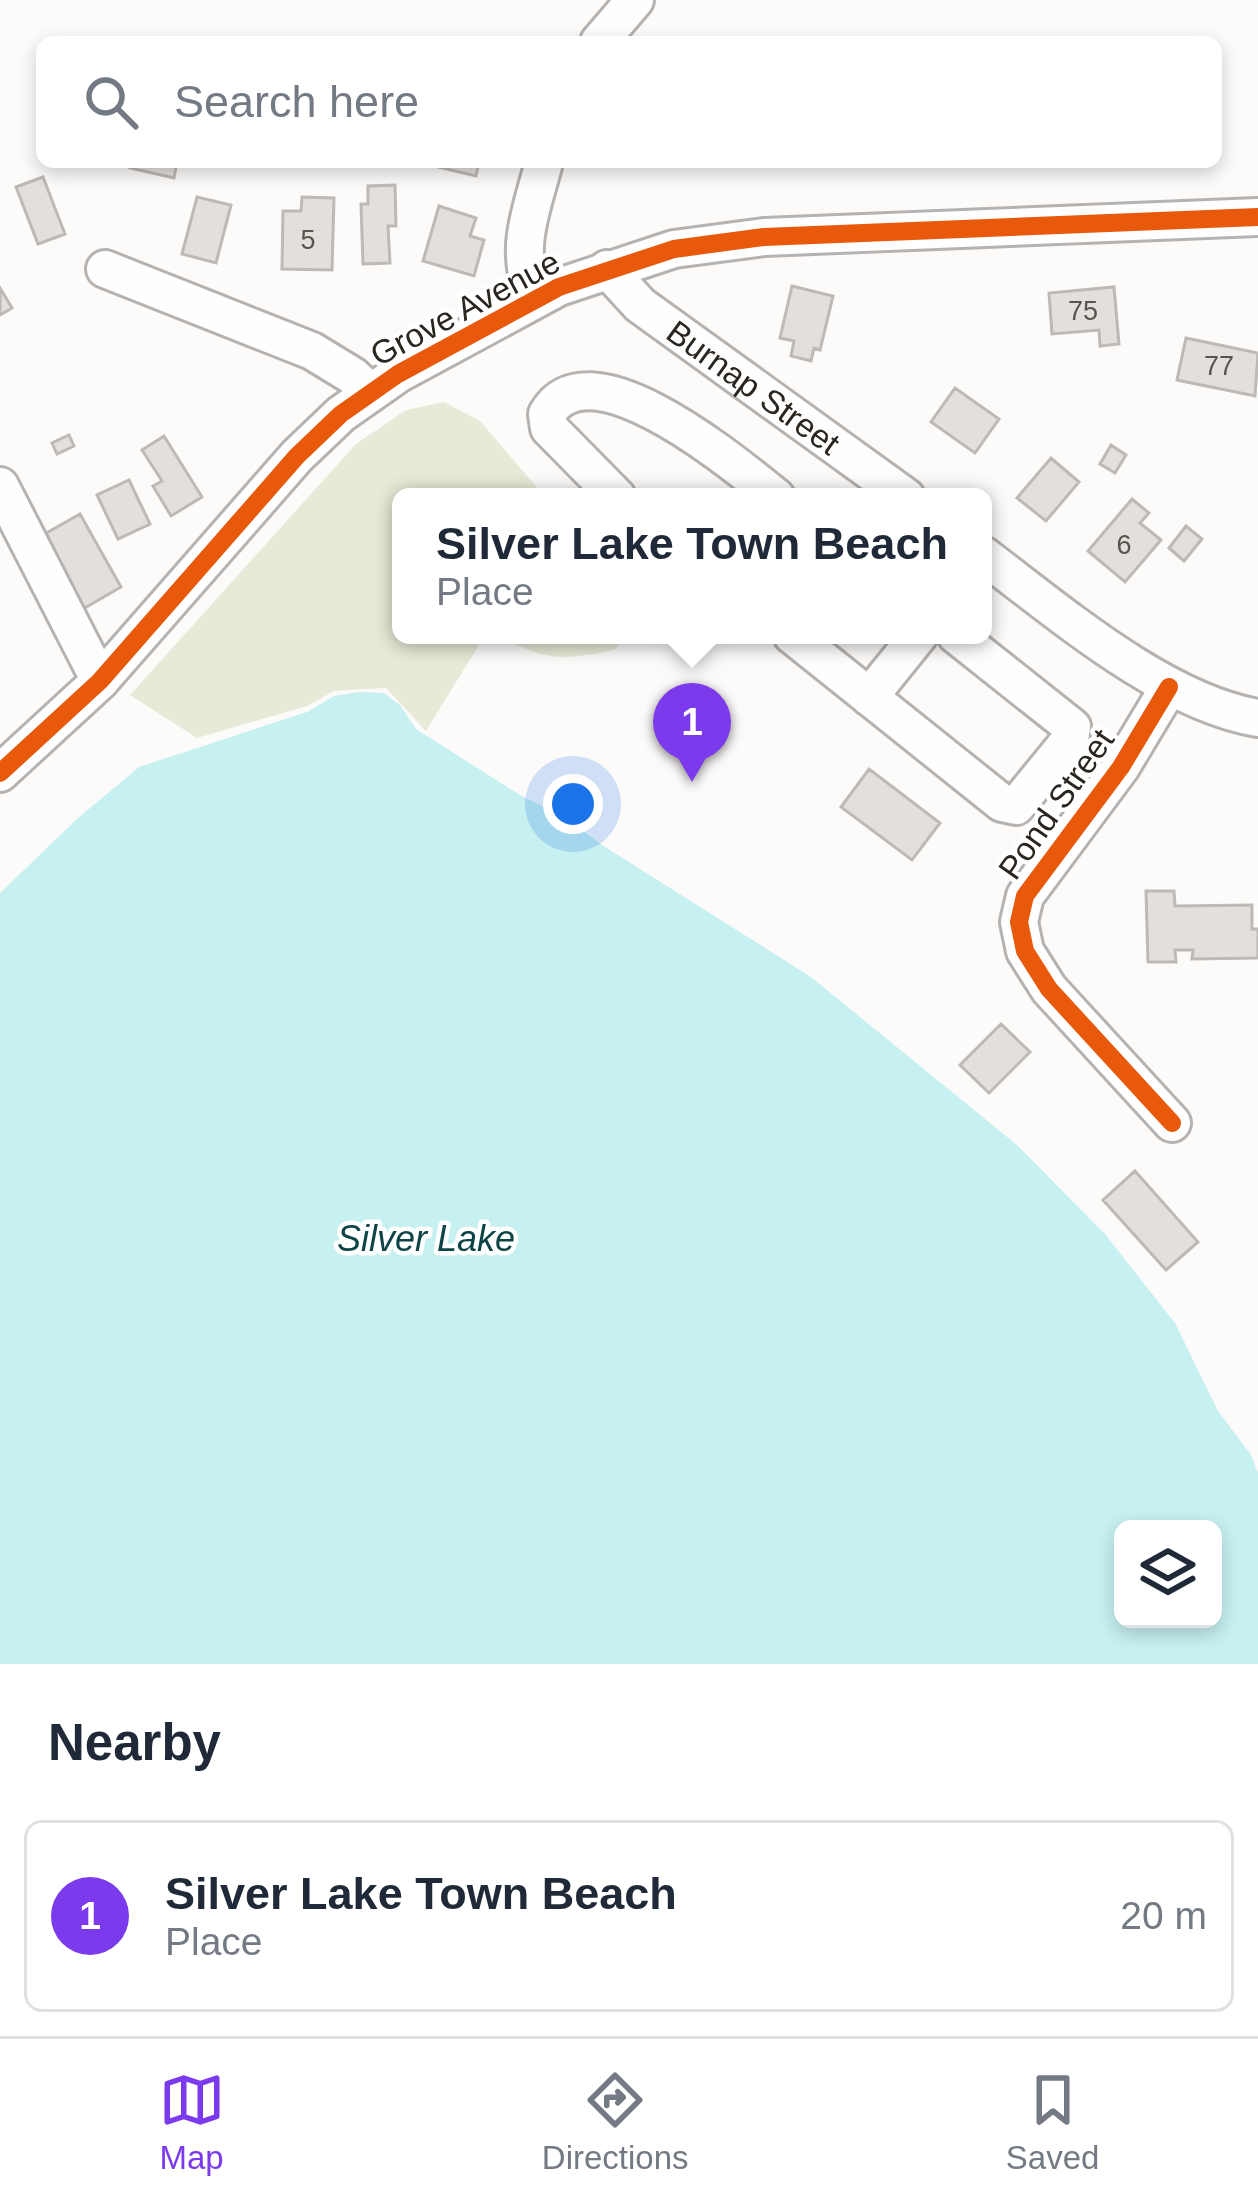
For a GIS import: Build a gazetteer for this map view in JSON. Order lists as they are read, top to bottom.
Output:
{
  "streets": {
    "street": ["Grove Avenue", "Burnap Street", "Pond Street"]
  },
  "crossings": [
    ["Grove Avenue", "Burnap Street"]
  ],
  "water": ["Silver Lake"],
  "house_numbers": [
    "5",
    "75",
    "77",
    "6"
  ],
  "page": {
    "search": "Search here",
    "popup": ["Silver Lake Town Beach", "Place"],
    "pins": "1",
    "heading": "Nearby",
    "list": [
      {
        "mark": "1",
        "name": "Silver Lake Town Beach",
        "note": "Place",
        "value": "20 m"
      }
    ],
    "nav": ["Map", "Directions", "Saved"]
  }
}
